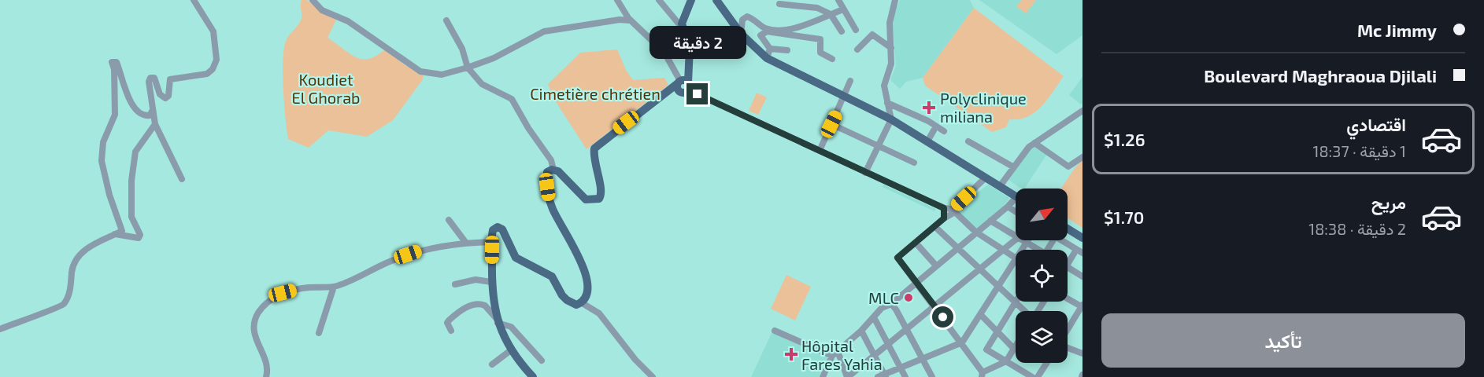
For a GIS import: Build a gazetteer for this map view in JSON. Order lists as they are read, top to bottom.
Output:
{
  "parks": ["Koudiet El Ghorab", "Cimetière chrétien"],
  "places": {
    "health": ["Polyclinique miliana", "Hôpital Fares Yahia"],
    "other": ["MLC"]
  },
  "north": "top right",
  "page": {
    "banner": ["Mc Jimmy", "Boulevard Maghraoua Djilali"],
    "bubble": "2 دقيقة",
    "list": [
      {
        "name": "اقتصادي",
        "note": "1 دقيقة · 18:37",
        "value": "$1.26"
      },
      {
        "name": "مريح",
        "note": "2 دقيقة · 18:38",
        "value": "$1.70"
      }
    ],
    "buttons": "تأكيد"
  }
}
